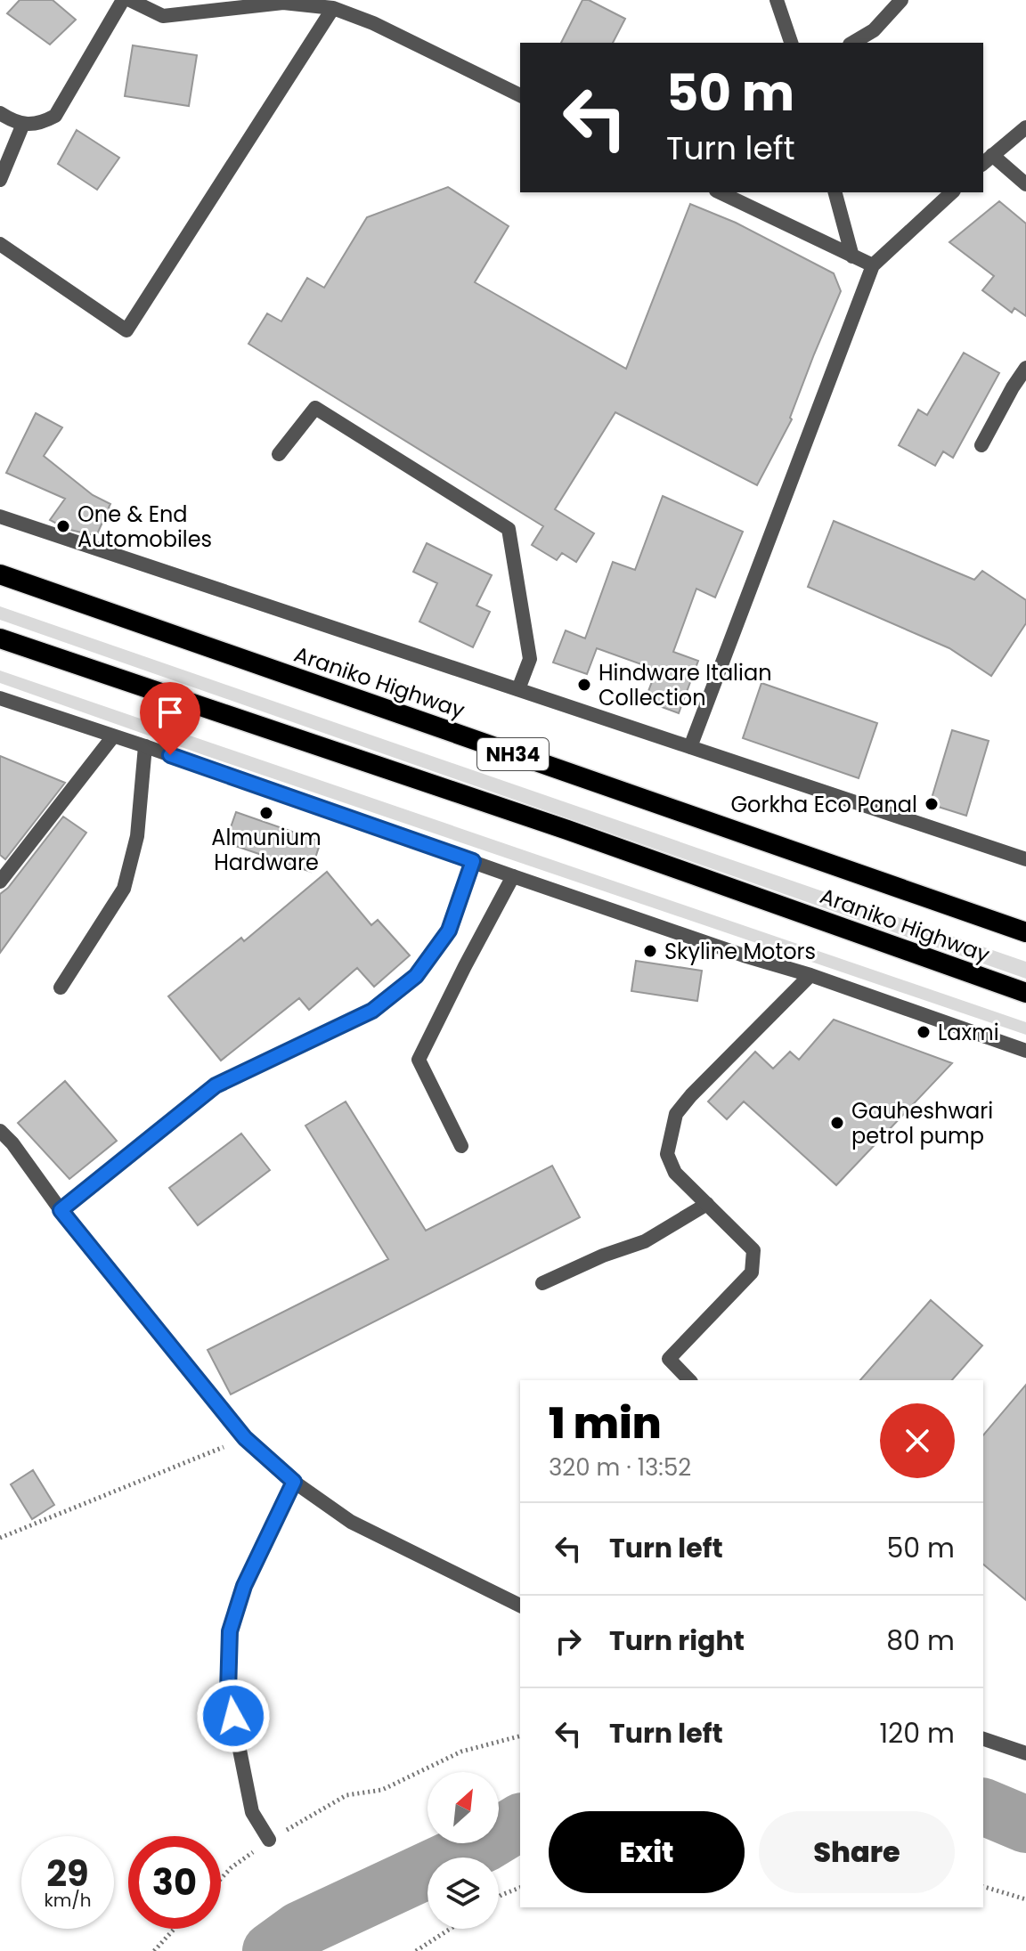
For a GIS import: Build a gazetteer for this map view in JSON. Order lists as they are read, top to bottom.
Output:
{
  "streets": {
    "highway": ["Araniko Highway", "NH34"]
  },
  "places": [
    "One & End Automobiles",
    "Hindware Italian Collection",
    "Gorkha Eco Panal",
    "Almunium Hardware",
    "Skyline Motors",
    "Laxmi",
    "Gauheshwari petrol pump"
  ],
  "north": "top right",
  "page": {
    "turn": ["50 m", "Turn left"],
    "heading": ["1 min", "320 m · 13:52"],
    "list": [
      {
        "name": "Turn left",
        "value": "50 m"
      },
      {
        "name": "Turn right",
        "value": "80 m"
      },
      {
        "name": "Turn left",
        "value": "120 m"
      }
    ],
    "buttons": ["Exit", "Share"],
    "speed": "29 km/h",
    "limit": "30"
  }
}
